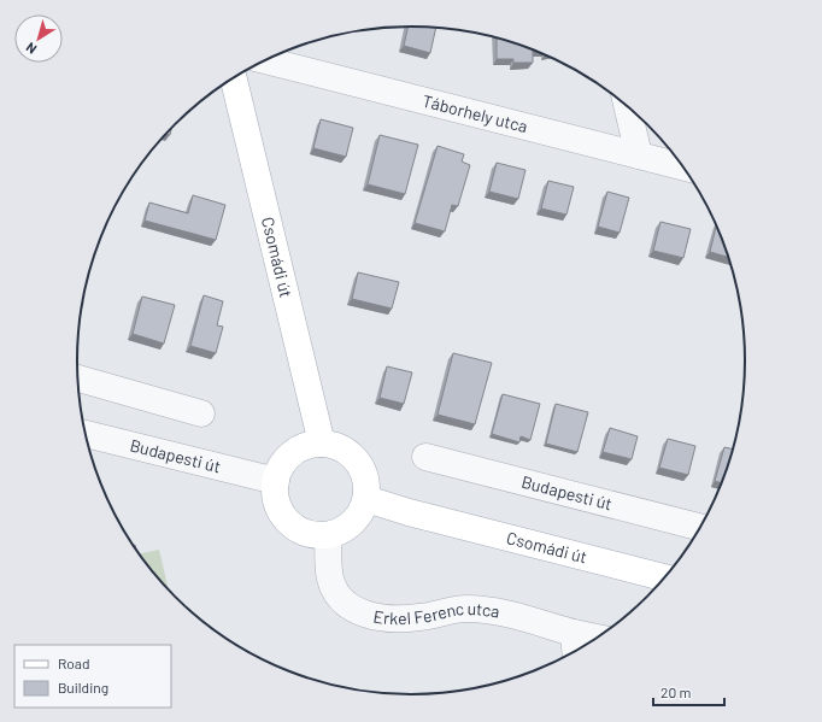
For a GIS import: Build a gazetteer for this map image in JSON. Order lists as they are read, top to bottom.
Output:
{
  "streets": {
    "main road": ["Csomádi út"],
    "street": ["Táborhely utca", "Budapesti út", "Erkel Ferenc utca"]
  },
  "crossings": [
    ["Csomádi út", "Budapesti út"],
    ["Csomádi út", "Erkel Ferenc utca"],
    ["Budapesti út", "Erkel Ferenc utca"]
  ],
  "legend": ["Road", "Building"],
  "scale_bar": "20 m",
  "north": "bottom left"
}
